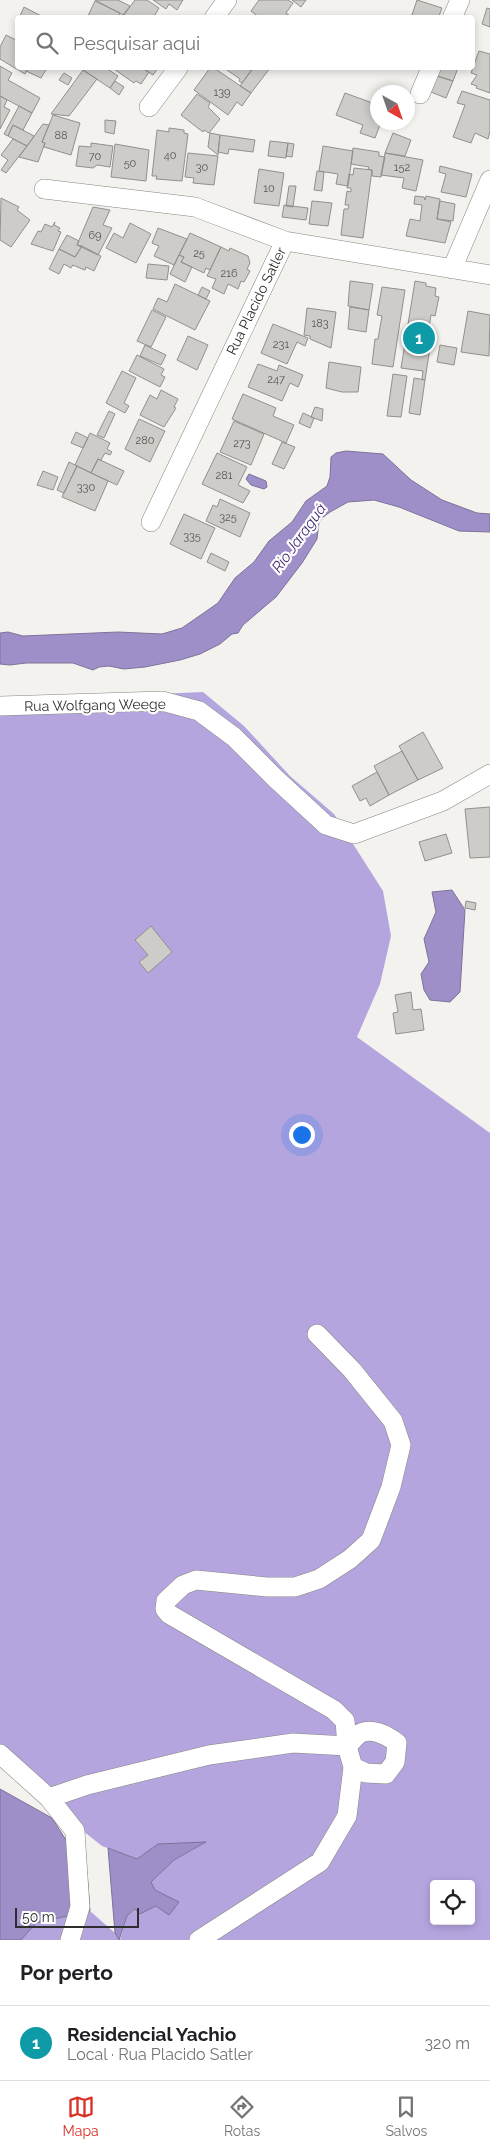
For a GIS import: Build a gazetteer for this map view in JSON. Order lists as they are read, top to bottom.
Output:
{
  "streets": {
    "street": ["Rua Placido Satler", "Rua Wolfgang Weege"]
  },
  "water": ["Rio Jaraguá"],
  "house_numbers": [
    "139",
    "88",
    "40",
    "70",
    "50",
    "30",
    "152",
    "10",
    "69",
    "25",
    "216",
    "183",
    "231",
    "247",
    "280",
    "273",
    "281",
    "330",
    "325",
    "335"
  ],
  "scale_bar": "50 m",
  "north": "bottom right",
  "page": {
    "search": "Pesquisar aqui",
    "pins": "1",
    "scale": "50 m",
    "heading": "Por perto",
    "list": [
      {
        "mark": "1",
        "name": "Residencial Yachio",
        "note": "Local · Rua Placido Satler",
        "value": "320 m"
      }
    ],
    "nav": ["Mapa", "Rotas", "Salvos"]
  }
}
